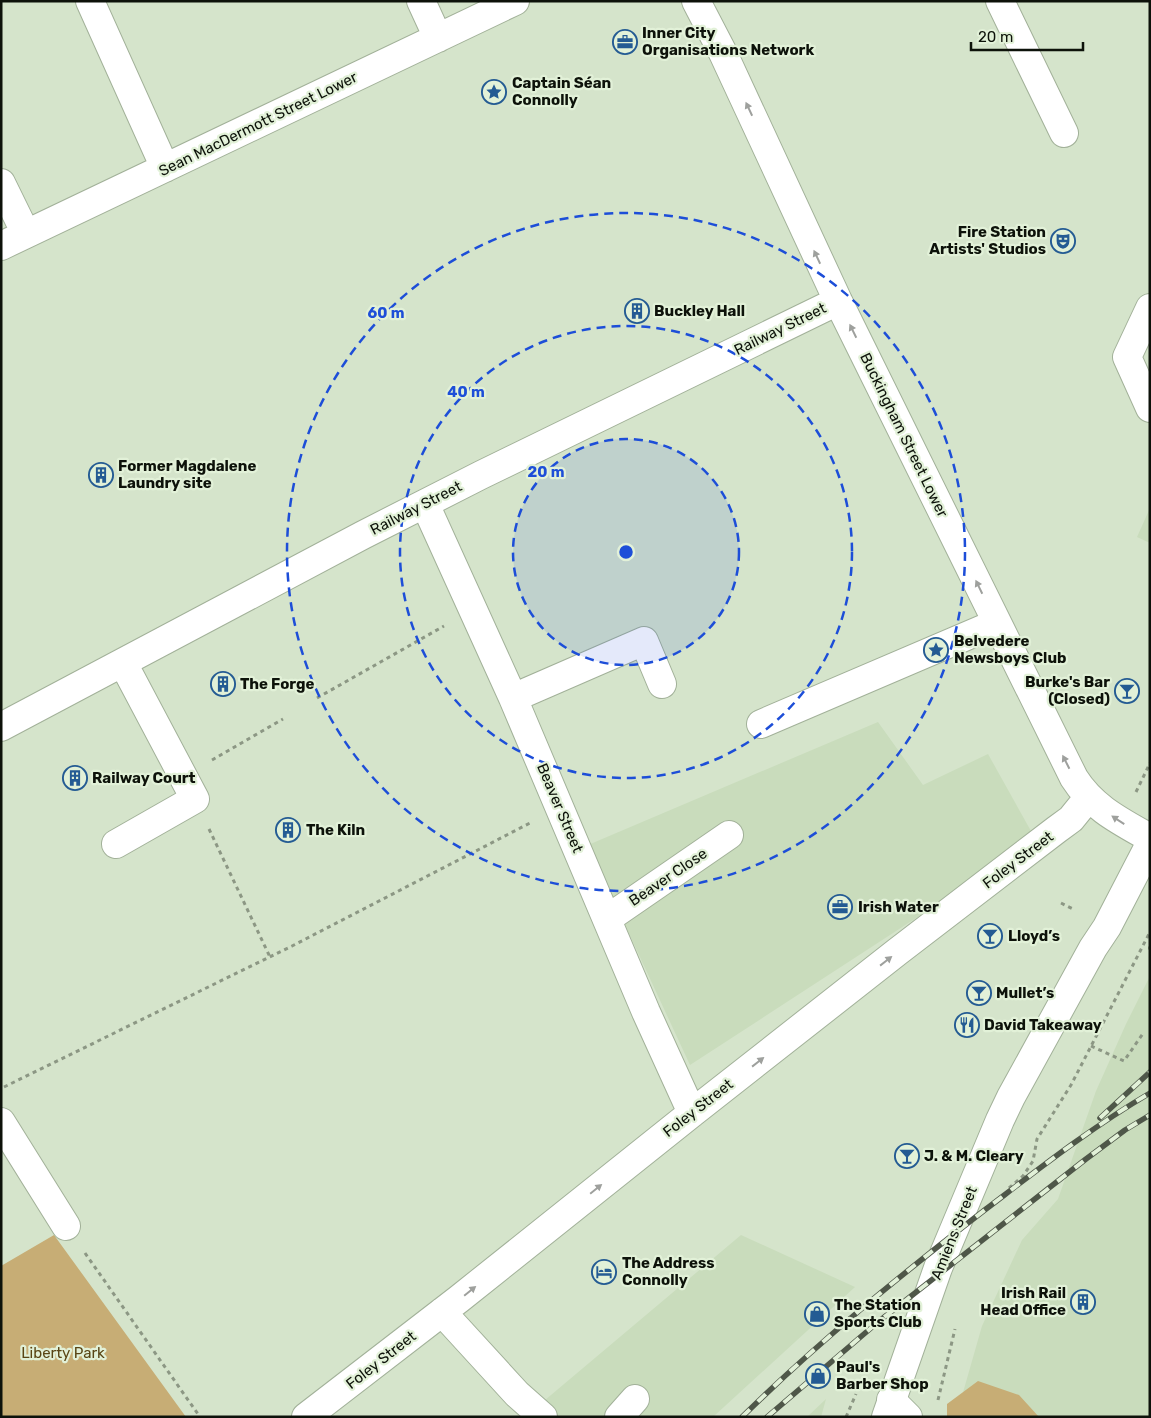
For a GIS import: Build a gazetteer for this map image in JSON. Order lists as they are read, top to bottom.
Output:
{
  "streets": {
    "street": [
      "Sean MacDermott Street Lower",
      "Railway Street",
      "Buckingham Street Lower",
      "Beaver Street",
      "Foley Street",
      "Beaver Close",
      "Amiens Street"
    ]
  },
  "crossings": [
    ["Railway Street", "Buckingham Street Lower"],
    ["Railway Street", "Beaver Street"],
    ["Buckingham Street Lower", "Foley Street"],
    ["Beaver Street", "Foley Street"],
    ["Beaver Street", "Beaver Close"]
  ],
  "one_way": ["Buckingham Street Lower", "Foley Street"],
  "parks": ["Liberty Park"],
  "places": {
    "office": ["Inner City Organisations Network", "Irish Water"],
    "place": ["Captain Séan Connolly", "Belvedere Newsboys Club"],
    "theatre": ["Fire Station Artists' Studios"],
    "building": [
      "Buckley Hall",
      "Former Magdalene Laundry site",
      "The Forge",
      "Railway Court",
      "The Kiln",
      "Irish Rail Head Office"
    ],
    "bar": [
      "Burke's Bar (Closed)",
      "Lloyd’s",
      "Mullet’s",
      "J. & M. Cleary"
    ],
    "restaurant": ["David Takeaway"],
    "hotel": ["The Address Connolly"],
    "shop": ["The Station Sports Club", "Paul's Barber Shop"]
  },
  "scale_bar": "20 m",
  "rings": ["60 m", "40 m", "20 m"]
}
